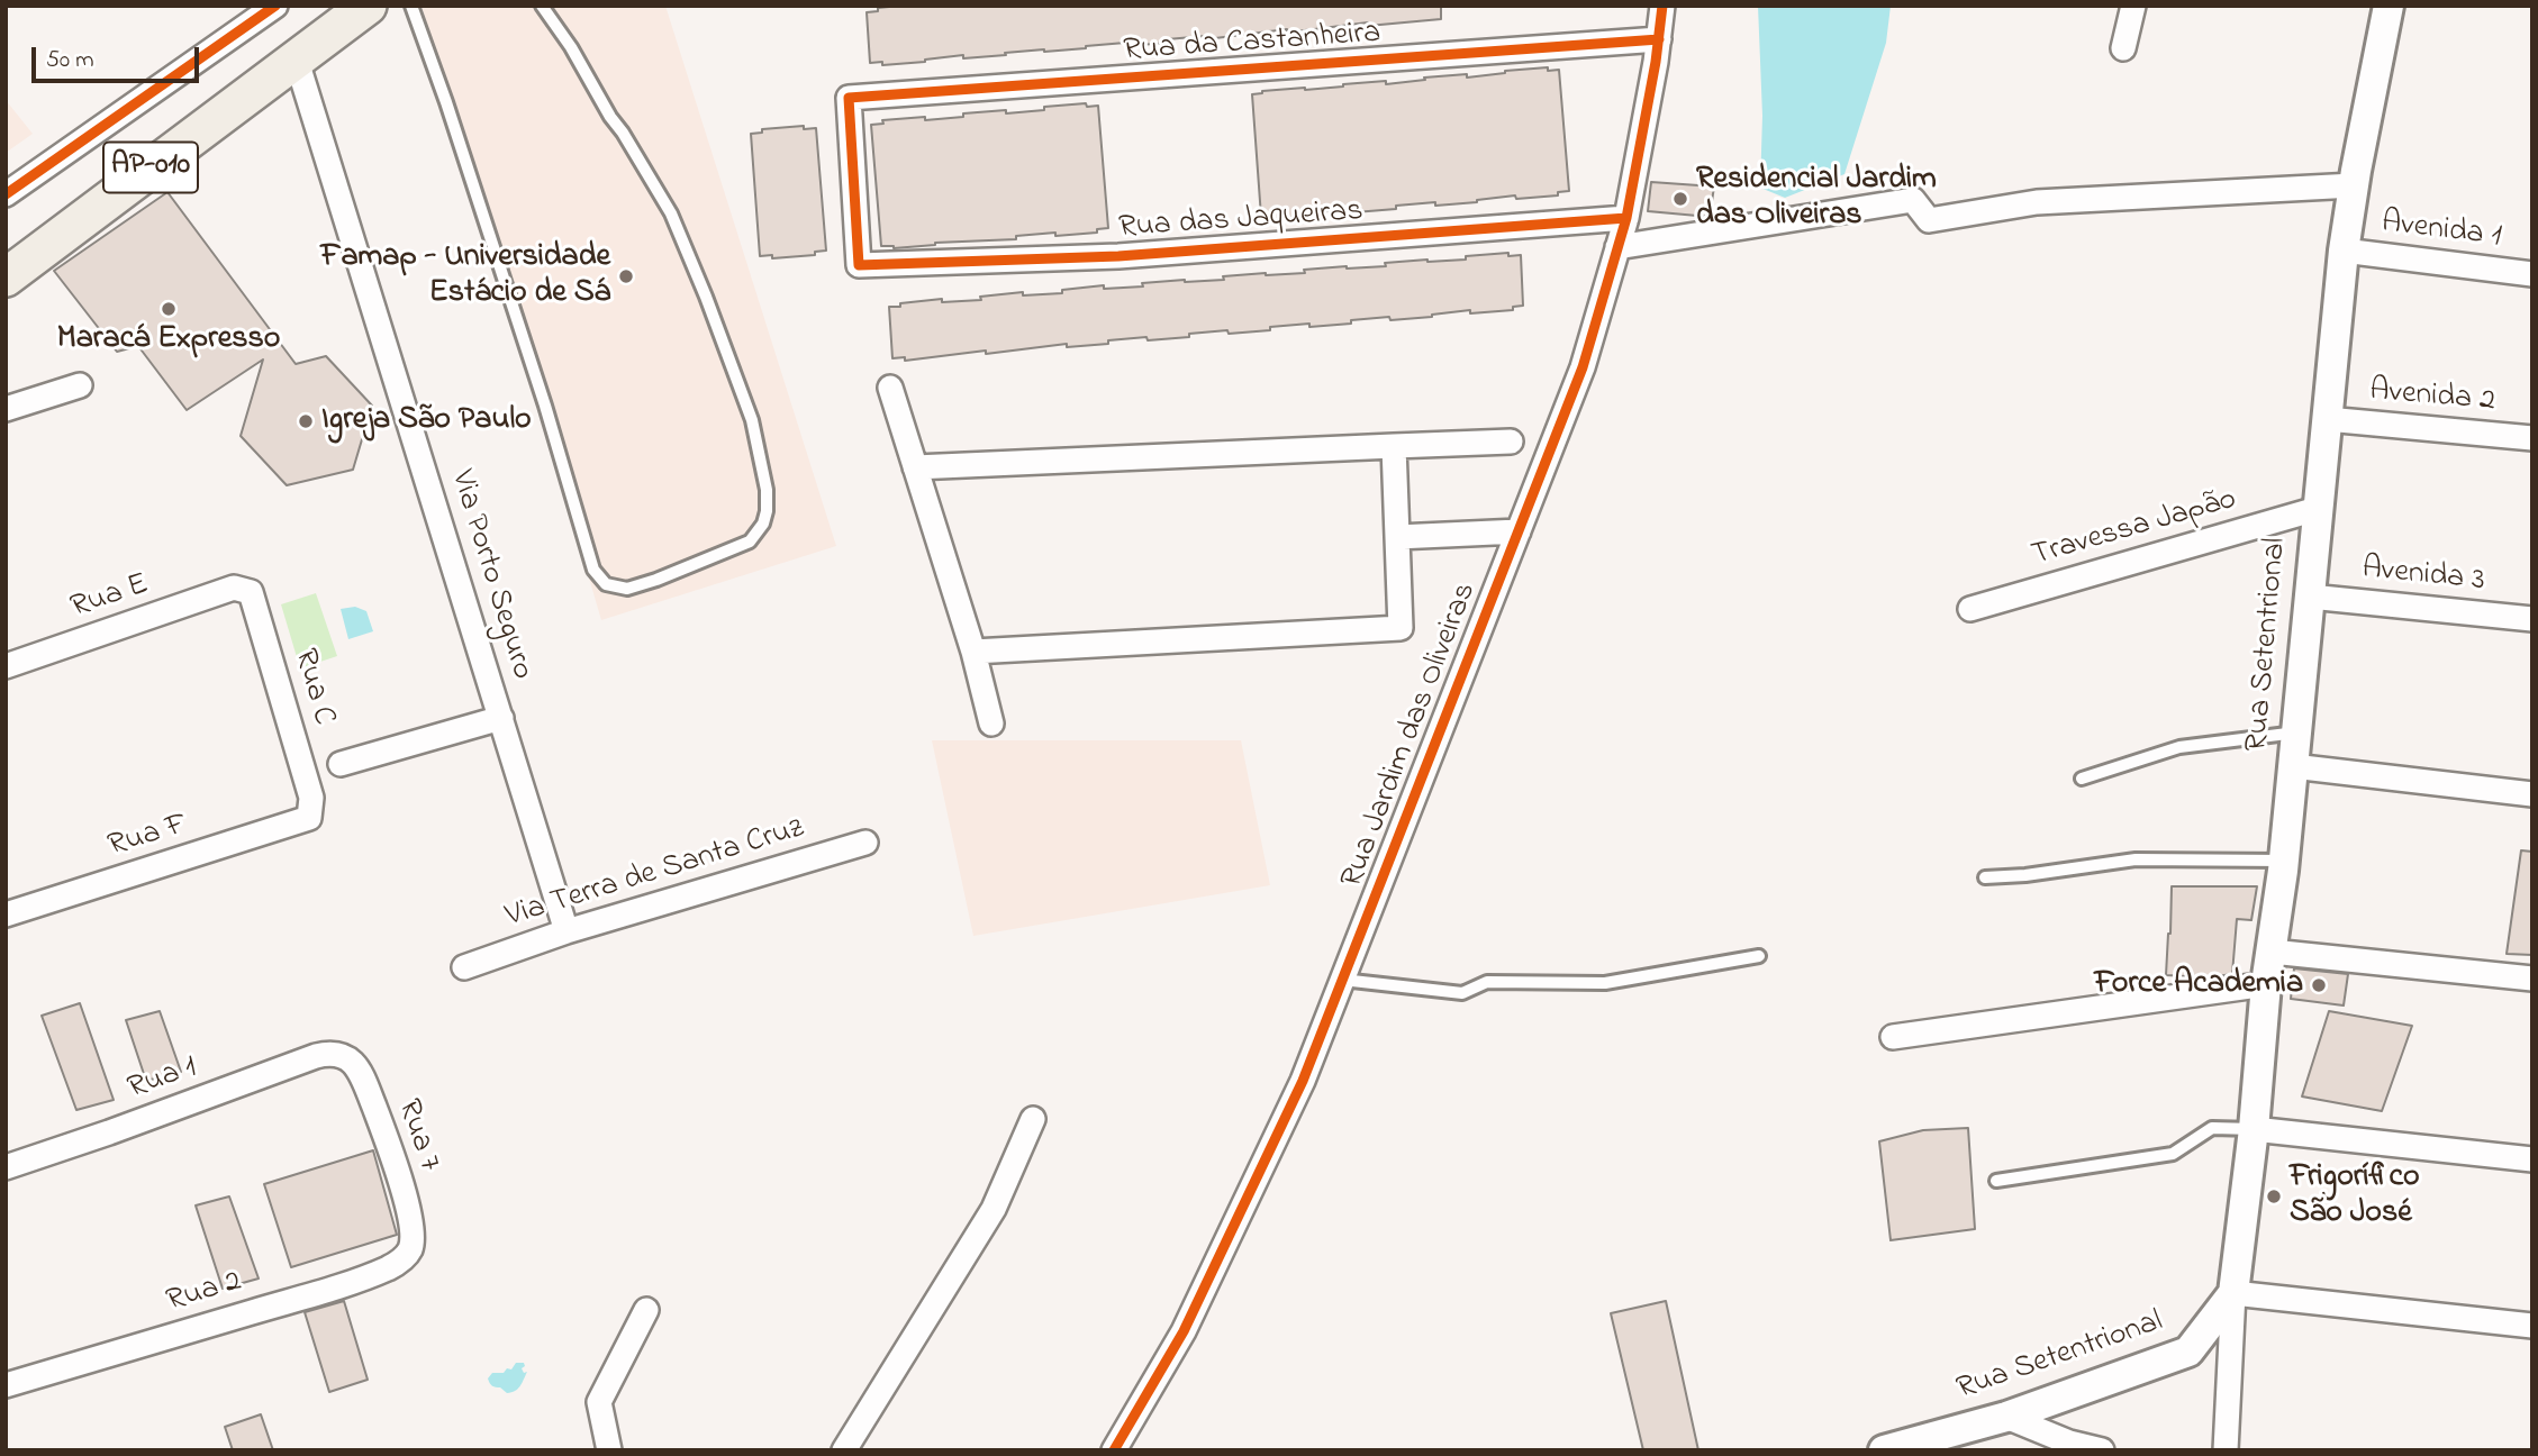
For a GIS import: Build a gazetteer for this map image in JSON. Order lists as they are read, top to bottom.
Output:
{
  "streets": {
    "main road": ["AP-010"],
    "street": [
      "Rua da Castanheira",
      "Rua das Jaqueiras",
      "Avenida 1",
      "Avenida 2",
      "Travessa Japão",
      "Via Porto Seguro",
      "Avenida 3",
      "Rua E",
      "Rua Setentrional",
      "Rua C",
      "Rua Jardim das Oliveiras",
      "Rua F",
      "Via Terra de Santa Cruz",
      "Rua 1",
      "Rua 7",
      "Rua 2"
    ]
  },
  "crossings": [
    ["Rua da Castanheira", "Rua das Jaqueiras"],
    ["Rua da Castanheira", "Rua Jardim das Oliveiras"],
    ["AP-010", "Via Porto Seguro"],
    ["Rua das Jaqueiras", "Rua Jardim das Oliveiras"],
    ["Avenida 1", "Rua Setentrional"],
    ["Avenida 2", "Rua Setentrional"],
    ["Travessa Japão", "Rua Setentrional"],
    ["Via Porto Seguro", "Via Terra de Santa Cruz"],
    ["Avenida 3", "Rua Setentrional"],
    ["Rua E", "Rua C"],
    ["Rua C", "Rua F"],
    ["Rua 1", "Rua 7"],
    ["Rua 7", "Rua 2"]
  ],
  "places": [
    "Residencial Jardim das Oliveiras",
    "Famap - Universidade Estácio de Sá",
    "Maracá Expresso",
    "Igreja São Paulo",
    "Force Academia",
    "Frigorífico São José"
  ],
  "scale_bar": "50 m"
}
